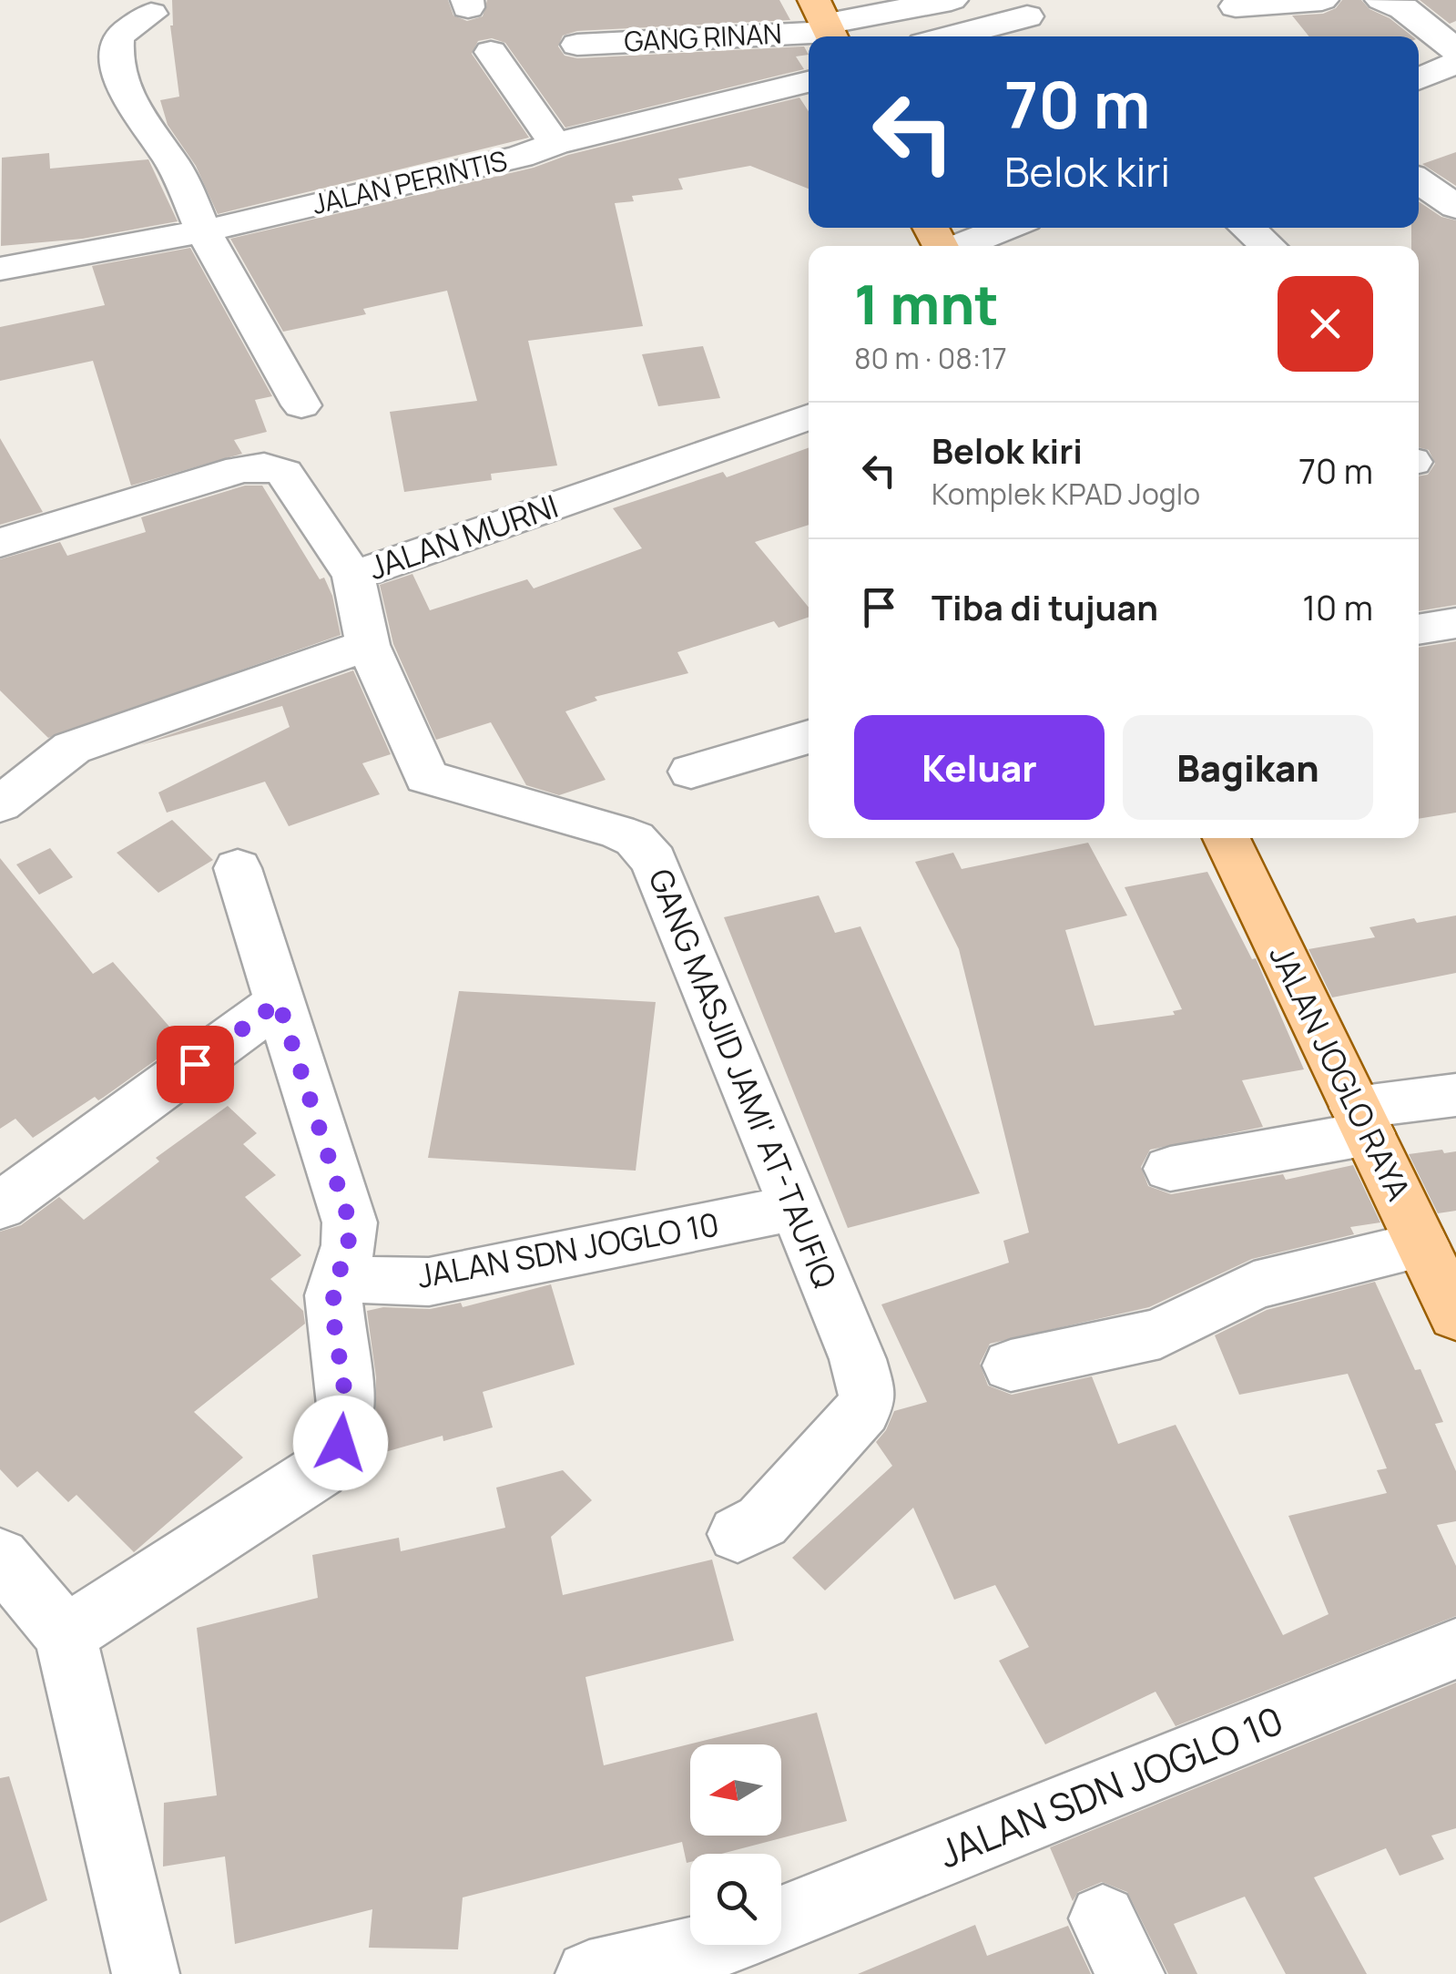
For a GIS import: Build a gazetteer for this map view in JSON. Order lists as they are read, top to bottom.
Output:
{
  "streets": {
    "main road": ["JALAN JOGLO RAYA"],
    "street": [
      "GANG RINAN",
      "JALAN PERINTIS",
      "JALAN MURNI",
      "GANG MASJID JAMI' AT-TAUFIQ",
      "JALAN SDN JOGLO 10"
    ]
  },
  "crossings": [
    ["JALAN MURNI", "GANG MASJID JAMI' AT-TAUFIQ"],
    ["GANG MASJID JAMI' AT-TAUFIQ", "JALAN SDN JOGLO 10"]
  ],
  "north": "left",
  "page": {
    "turn": ["70 m", "Belok kiri"],
    "heading": ["1 mnt", "80 m · 08:17"],
    "list": [
      {
        "name": "Belok kiri",
        "note": "Komplek KPAD Joglo",
        "value": "70 m"
      },
      {
        "name": "Tiba di tujuan",
        "value": "10 m"
      }
    ],
    "buttons": ["Keluar", "Bagikan"]
  }
}
